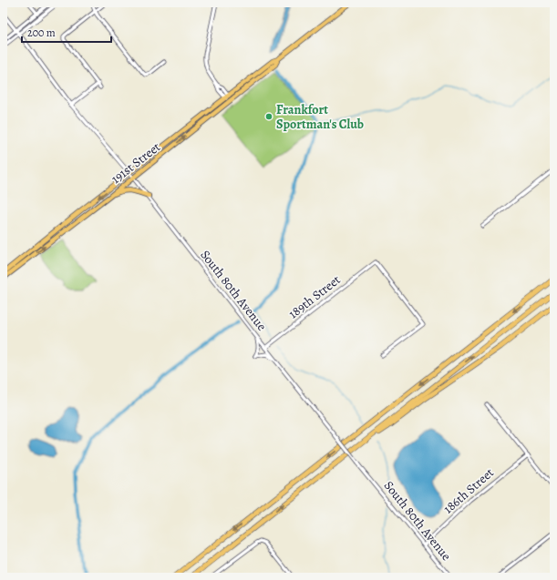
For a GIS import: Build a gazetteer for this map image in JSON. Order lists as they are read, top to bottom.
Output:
{
  "streets": {
    "main road": ["191st Street"],
    "street": ["South 80th Avenue", "189th Street", "186th Street"]
  },
  "crossings": [
    ["191st Street", "South 80th Avenue"],
    ["South 80th Avenue", "189th Street"],
    ["South 80th Avenue", "186th Street"]
  ],
  "places": ["Frankfort Sportman's Club"],
  "scale_bar": "200 m"
}
